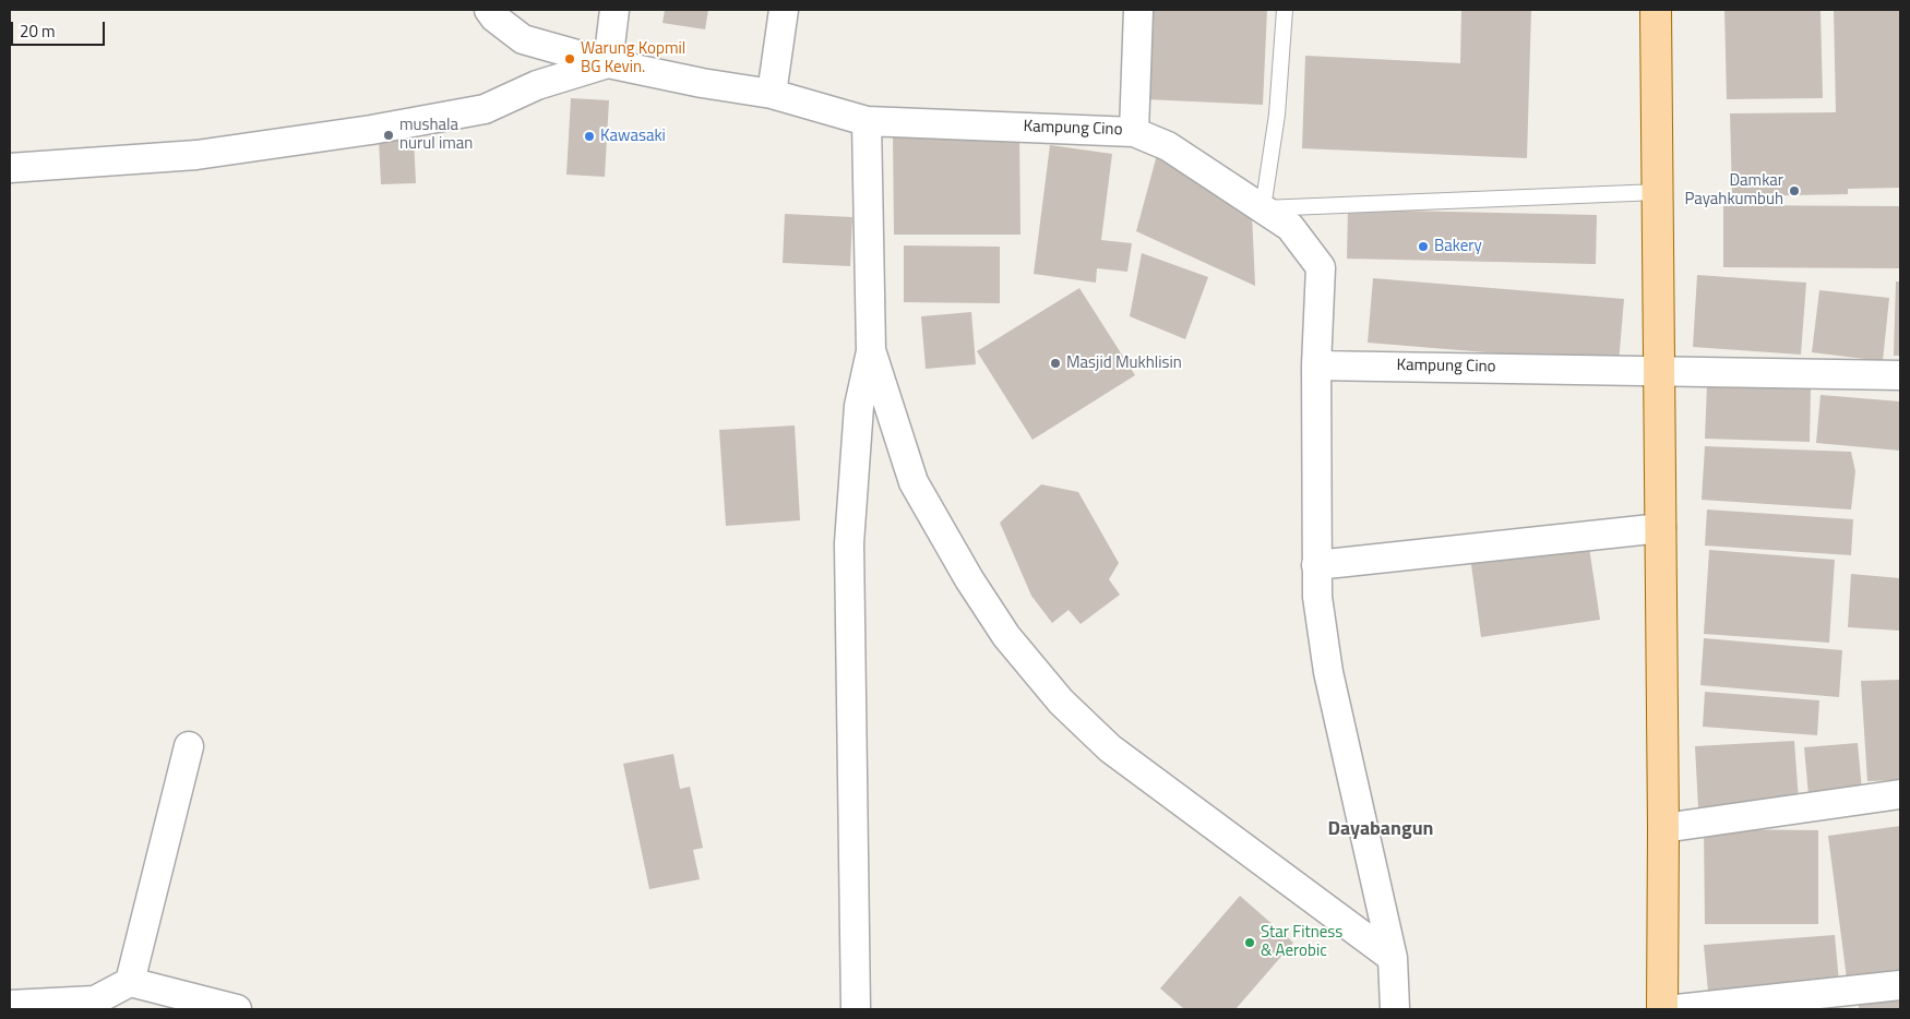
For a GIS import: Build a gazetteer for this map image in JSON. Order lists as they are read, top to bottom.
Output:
{
  "streets": {
    "street": ["Kampung Cino"]
  },
  "districts": ["Dayabangun"],
  "places": [
    "Warung Kopmil BG Kevin.",
    "mushala nurul iman",
    "Kawasaki",
    "Damkar Payahkumbuh",
    "Bakery",
    "Masjid Mukhlisin",
    "Star Fitness & Aerobic"
  ],
  "scale_bar": "20 m"
}
